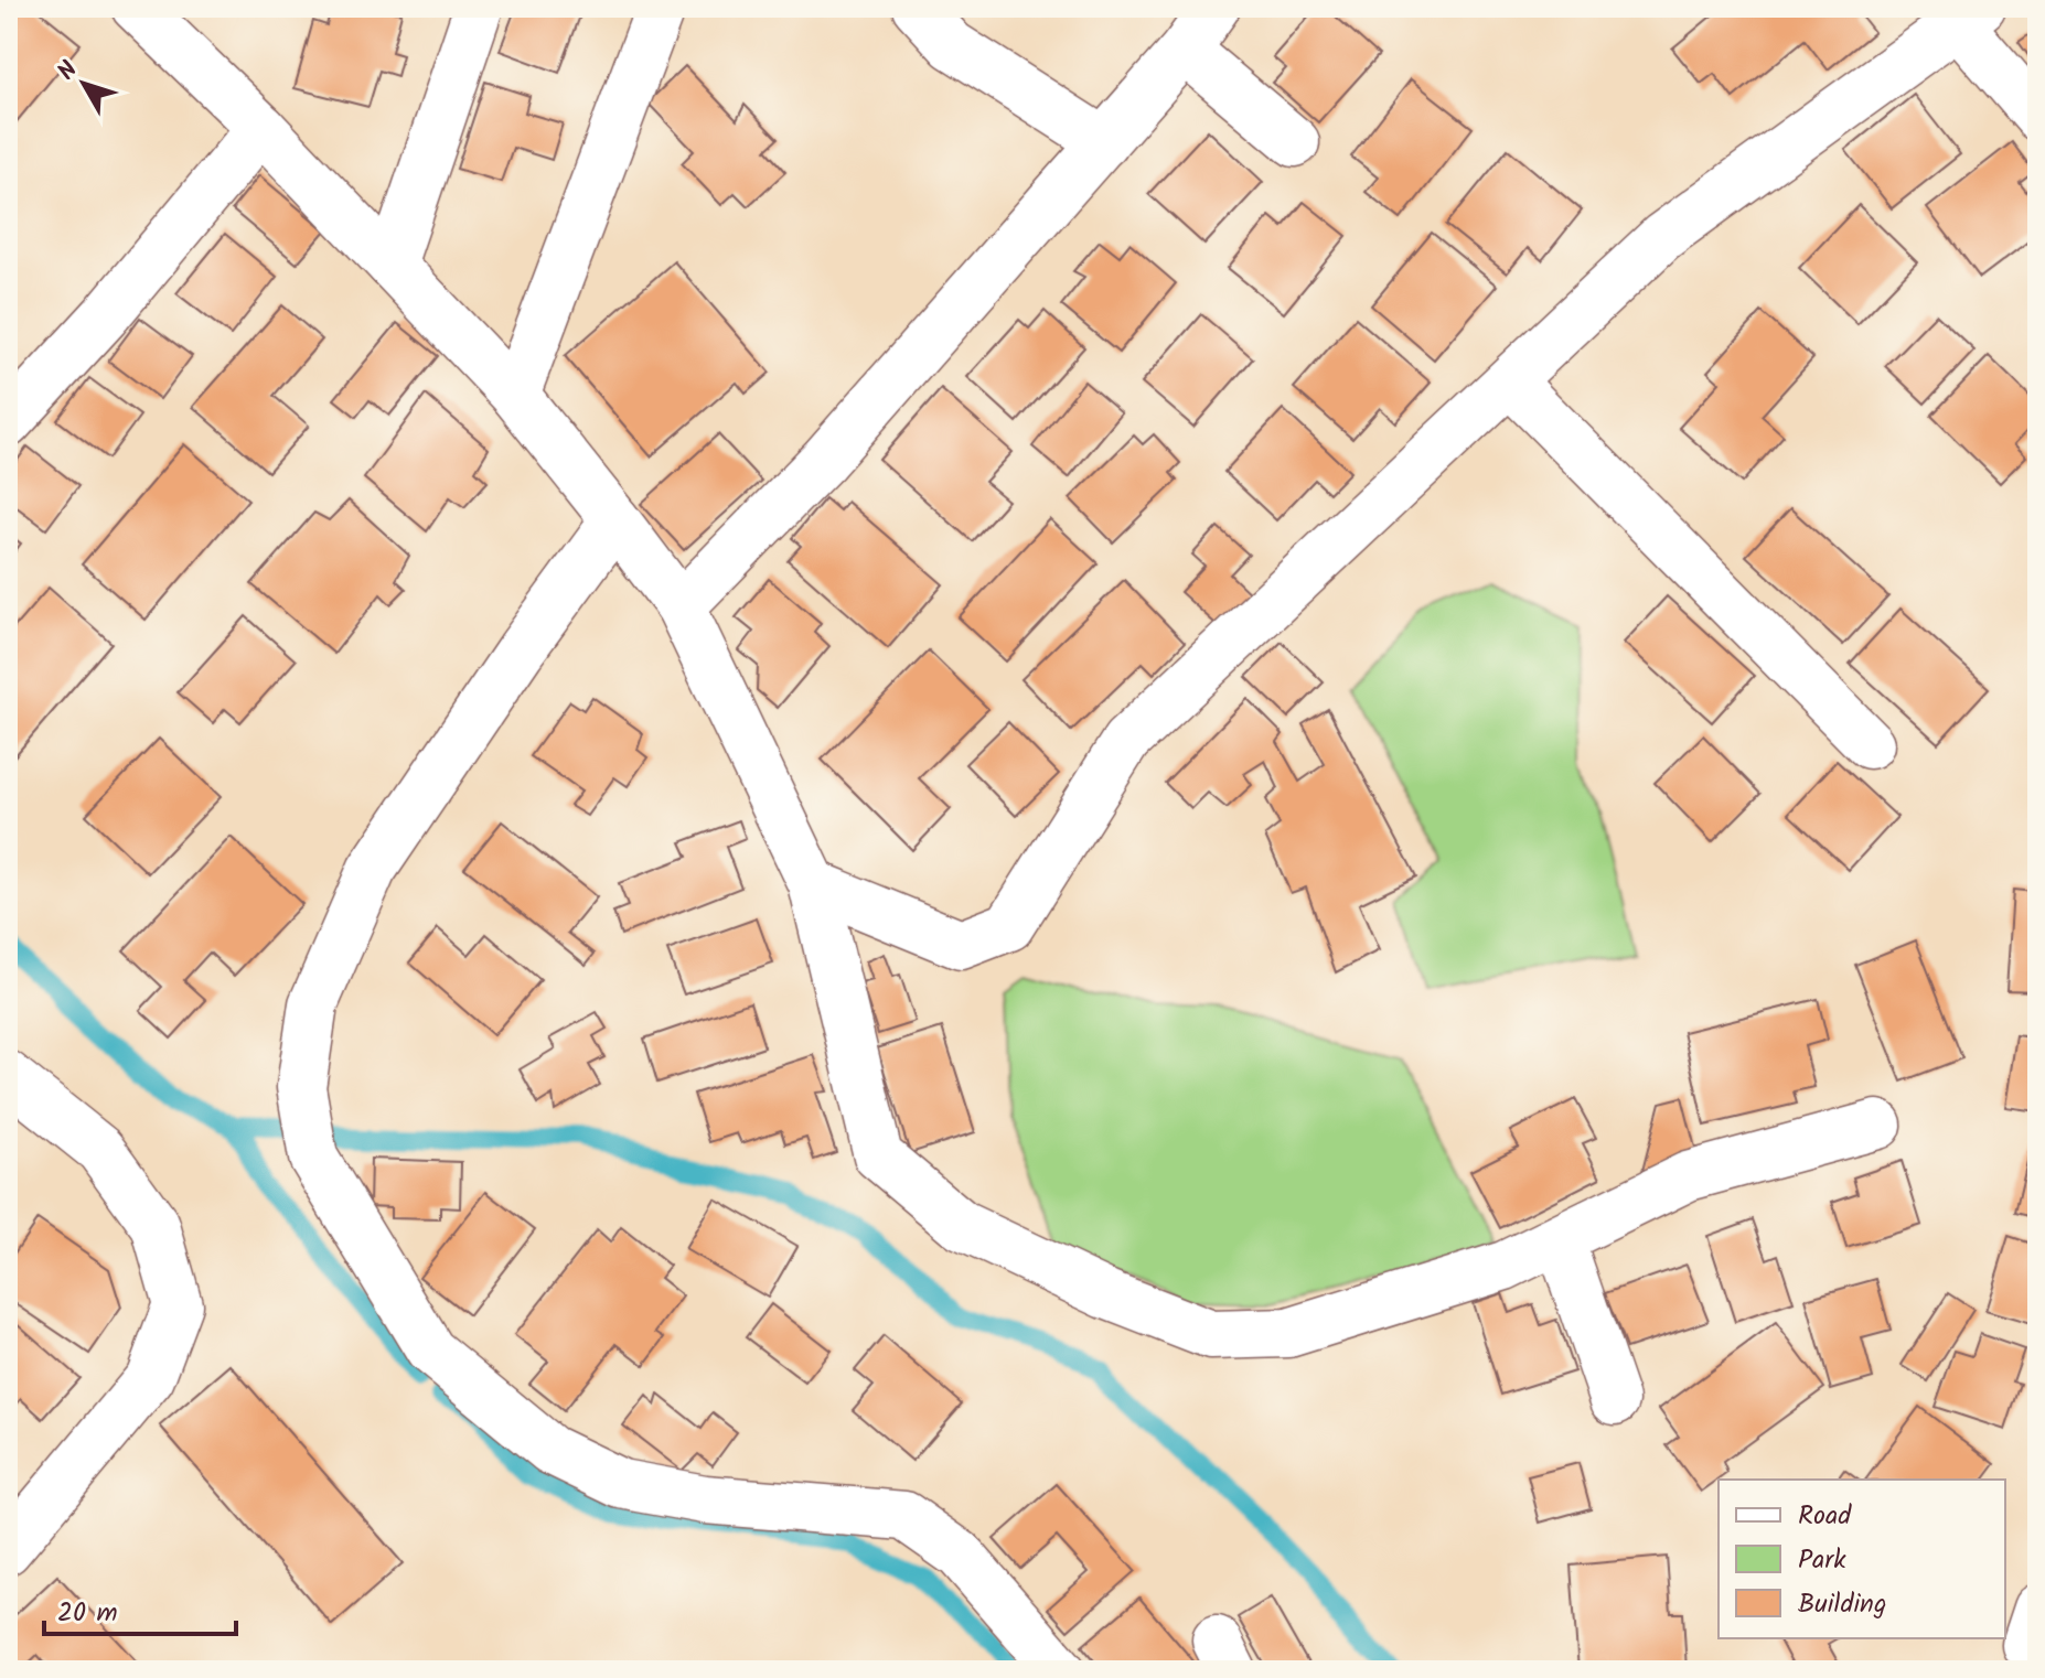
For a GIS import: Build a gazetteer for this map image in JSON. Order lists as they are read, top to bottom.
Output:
{
  "legend": ["Road", "Park", "Building"],
  "scale_bar": "20 m",
  "north": "top left"
}
